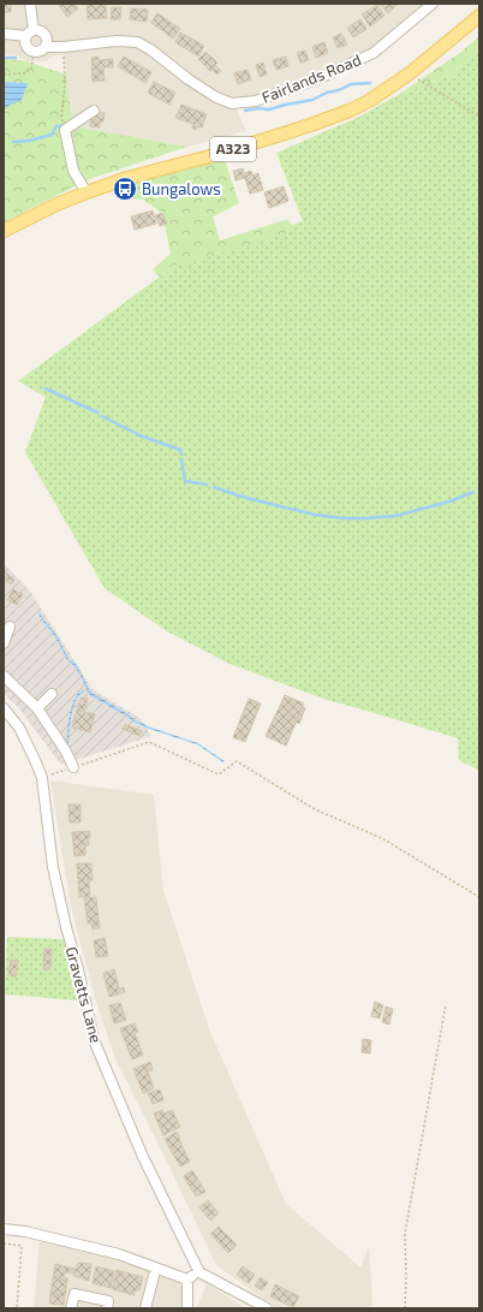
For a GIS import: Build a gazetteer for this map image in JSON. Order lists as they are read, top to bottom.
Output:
{
  "streets": {
    "main road": ["A323"],
    "street": ["Fairlands Road", "Gravetts Lane"]
  },
  "places": {
    "bus stop": ["Bungalows"]
  }
}
